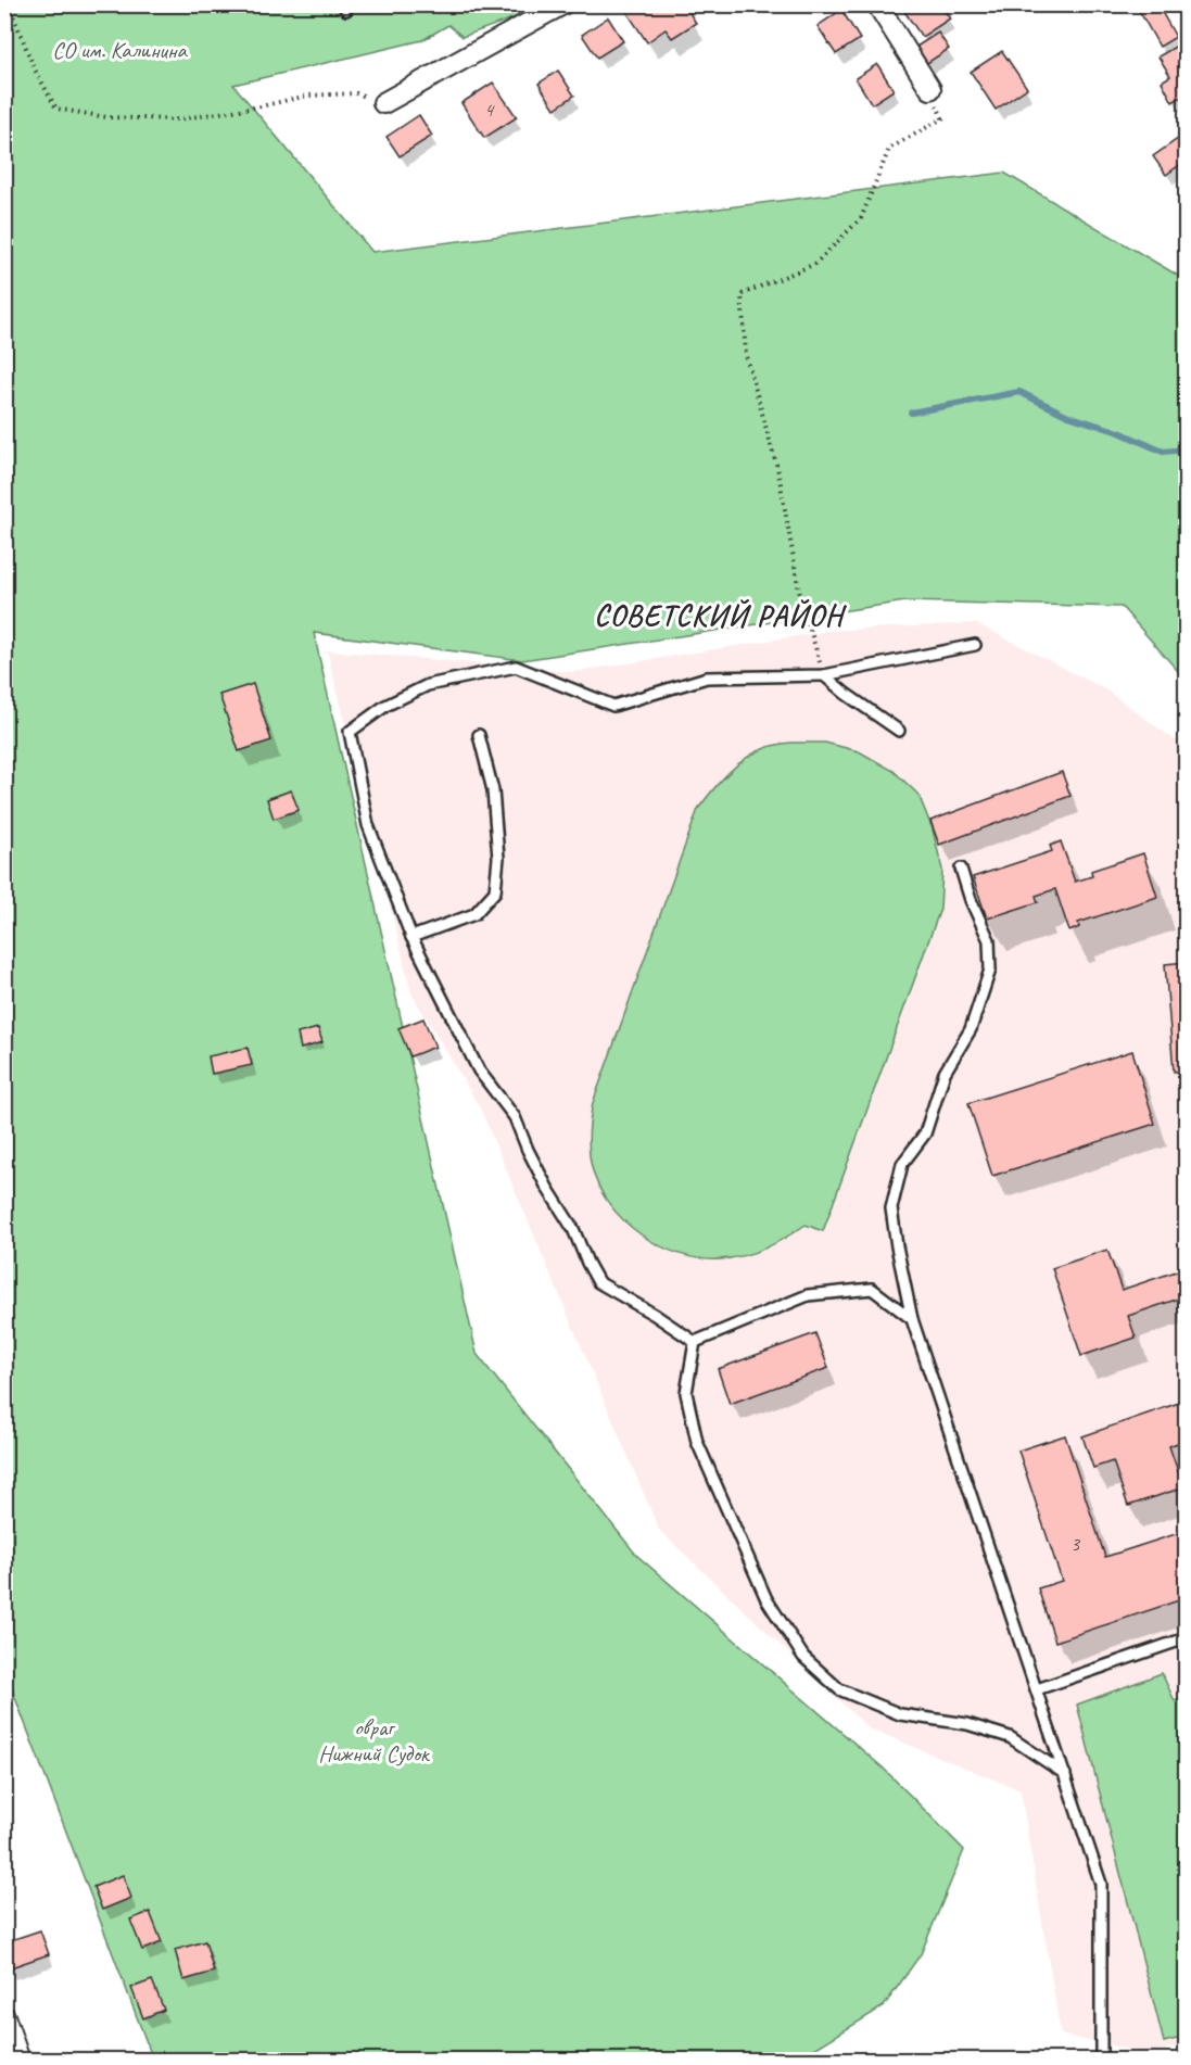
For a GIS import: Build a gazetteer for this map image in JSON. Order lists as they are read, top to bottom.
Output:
{
  "districts": ["СОВЕТСКИЙ РАЙОН"],
  "parks": ["СО им. Калинина", "овраг Нижний Судок"],
  "house_numbers": ["4", "3"]
}
